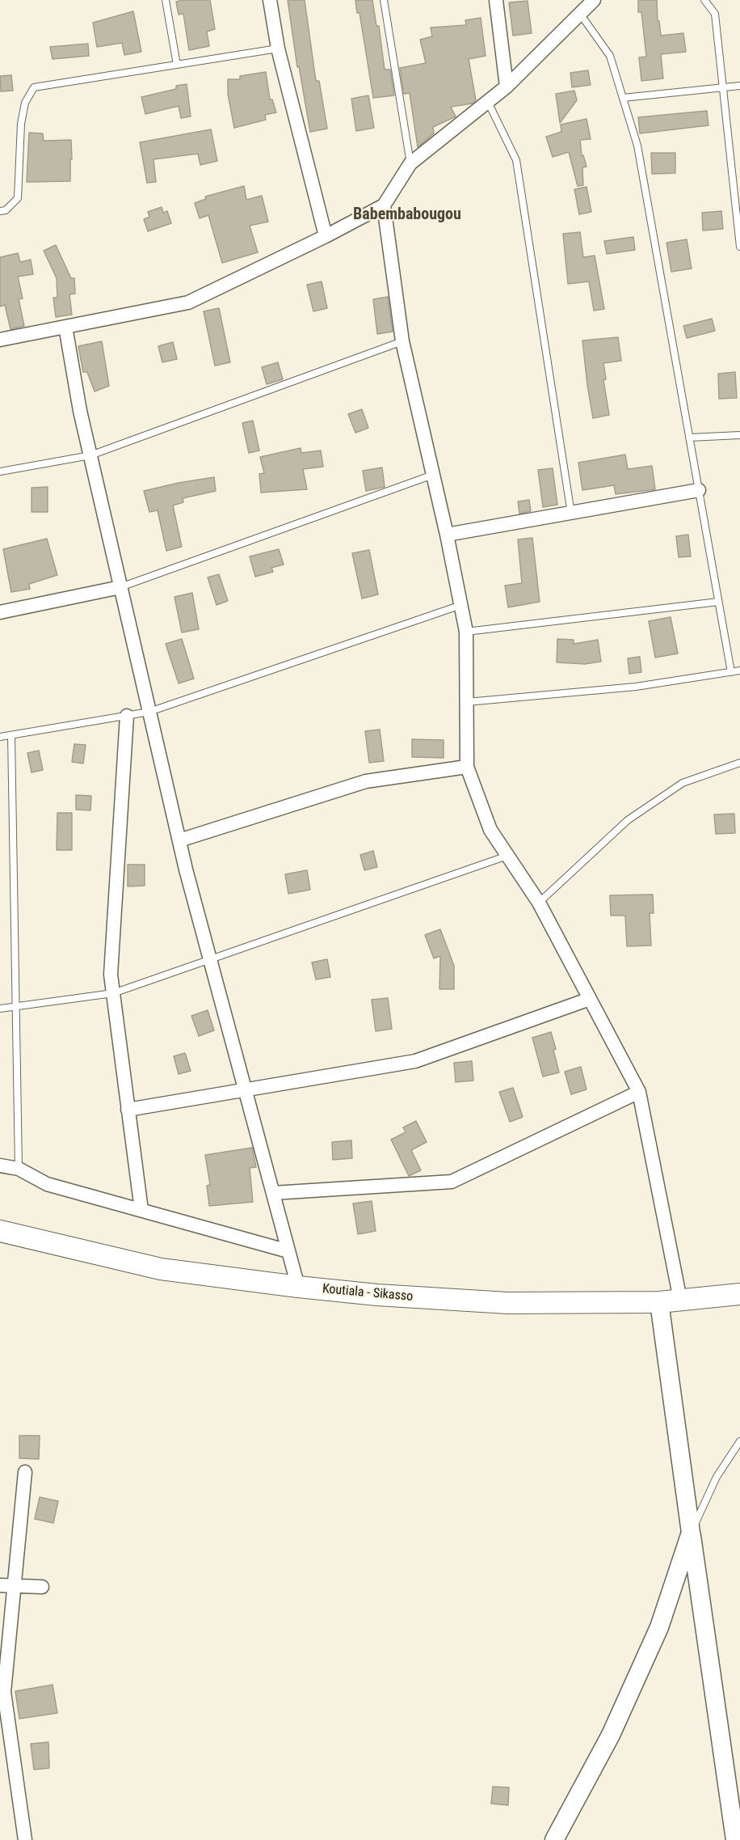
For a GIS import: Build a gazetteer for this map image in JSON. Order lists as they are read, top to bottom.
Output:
{
  "streets": {
    "main road": ["Koutiala - Sikasso"]
  },
  "districts": ["Babembabougou"]
}
